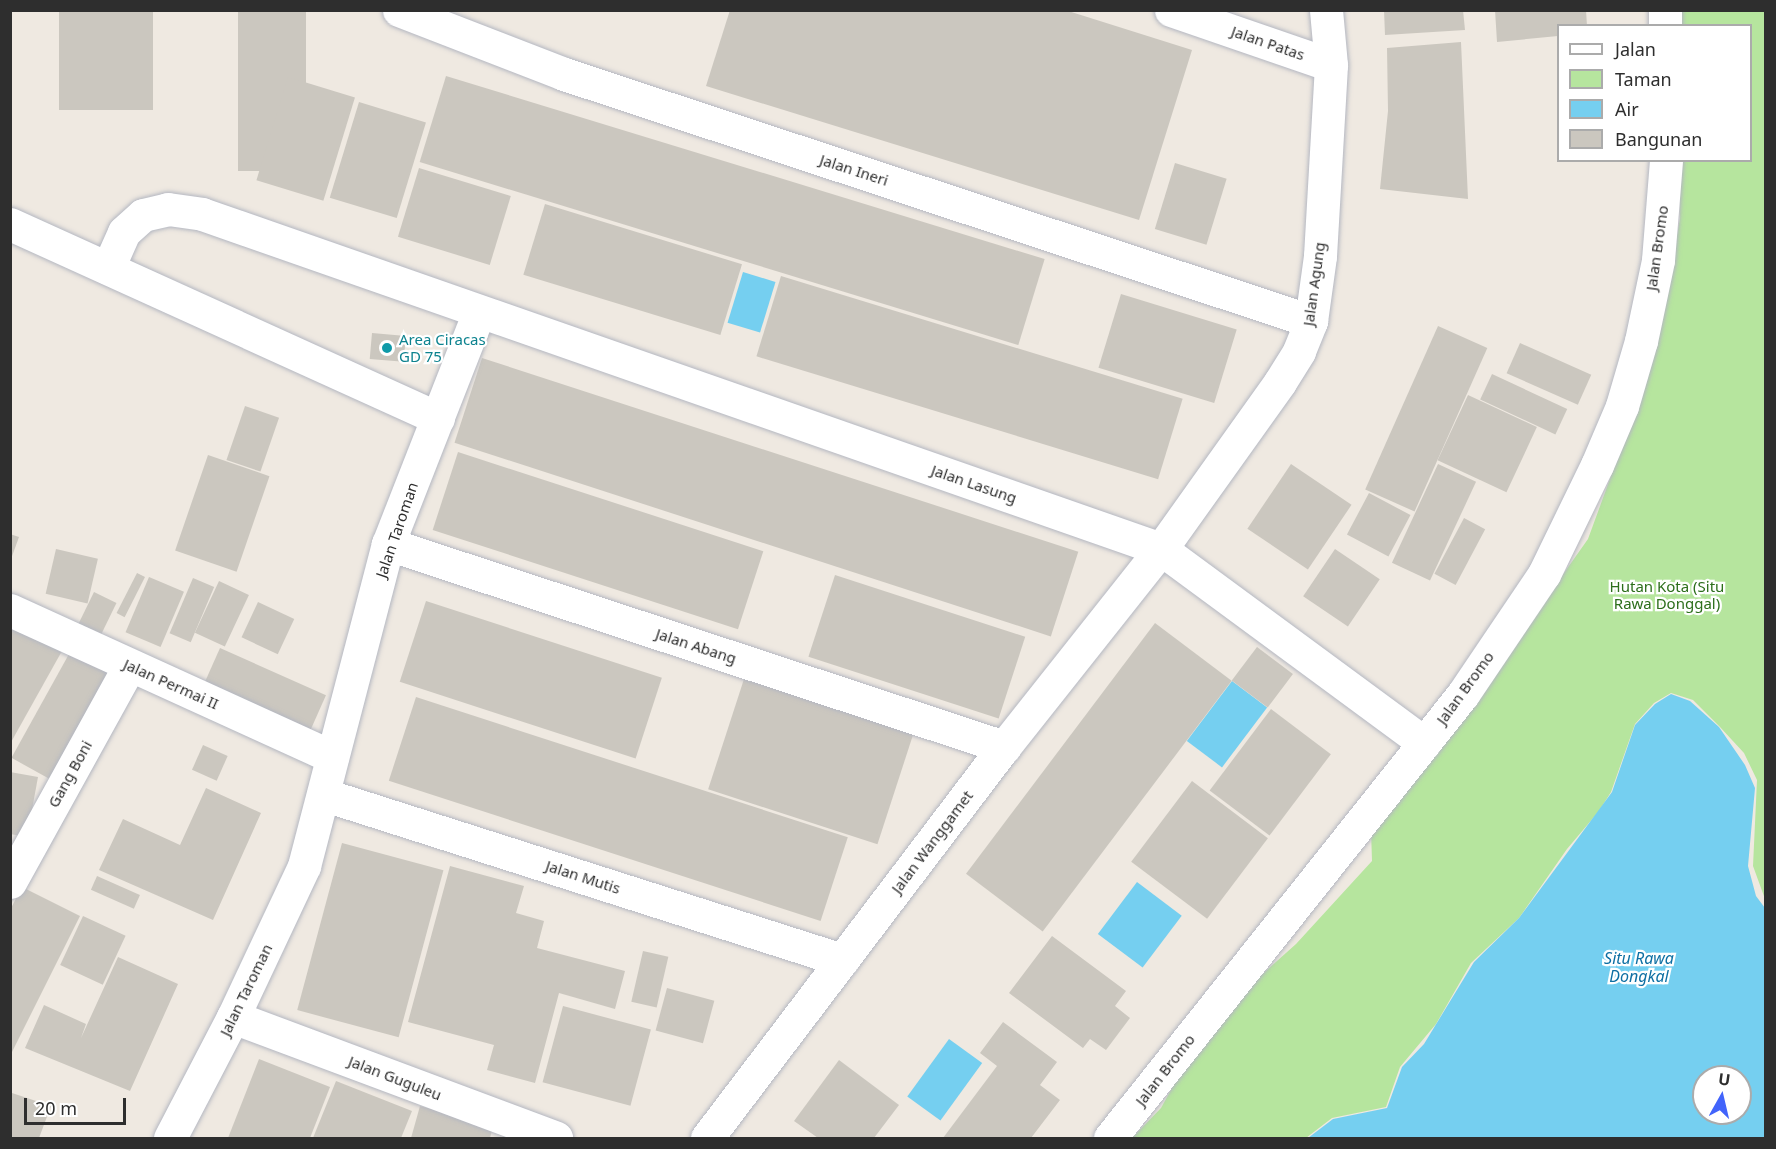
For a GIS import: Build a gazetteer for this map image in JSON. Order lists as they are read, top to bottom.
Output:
{
  "streets": {
    "street": [
      "Jalan Patas",
      "Jalan Ineri",
      "Jalan Bromo",
      "Jalan Agung",
      "Jalan Lasung",
      "Jalan Taroman",
      "Jalan Abang",
      "Jalan Permai II",
      "Gang Boni",
      "Jalan Wanggamet",
      "Jalan Mutis",
      "Jalan Guguleu"
    ]
  },
  "crossings": [
    ["Jalan Patas", "Jalan Agung"],
    ["Jalan Ineri", "Jalan Agung"],
    ["Jalan Bromo", "Jalan Lasung"],
    ["Jalan Agung", "Jalan Lasung"],
    ["Jalan Agung", "Jalan Wanggamet"],
    ["Jalan Lasung", "Jalan Taroman"],
    ["Jalan Lasung", "Jalan Wanggamet"],
    ["Jalan Taroman", "Jalan Abang"],
    ["Jalan Taroman", "Jalan Permai II"],
    ["Jalan Taroman", "Jalan Mutis"],
    ["Jalan Taroman", "Jalan Guguleu"],
    ["Jalan Abang", "Jalan Wanggamet"],
    ["Jalan Permai II", "Gang Boni"],
    ["Jalan Wanggamet", "Jalan Mutis"]
  ],
  "water": ["Situ Rawa Dongkal"],
  "parks": ["Hutan Kota (Situ Rawa Donggal)"],
  "places": ["Area Ciracas GD 75"],
  "legend": [
    "Jalan",
    "Taman",
    "Air",
    "Bangunan"
  ],
  "scale_bar": "20 m",
  "north": "top"
}
